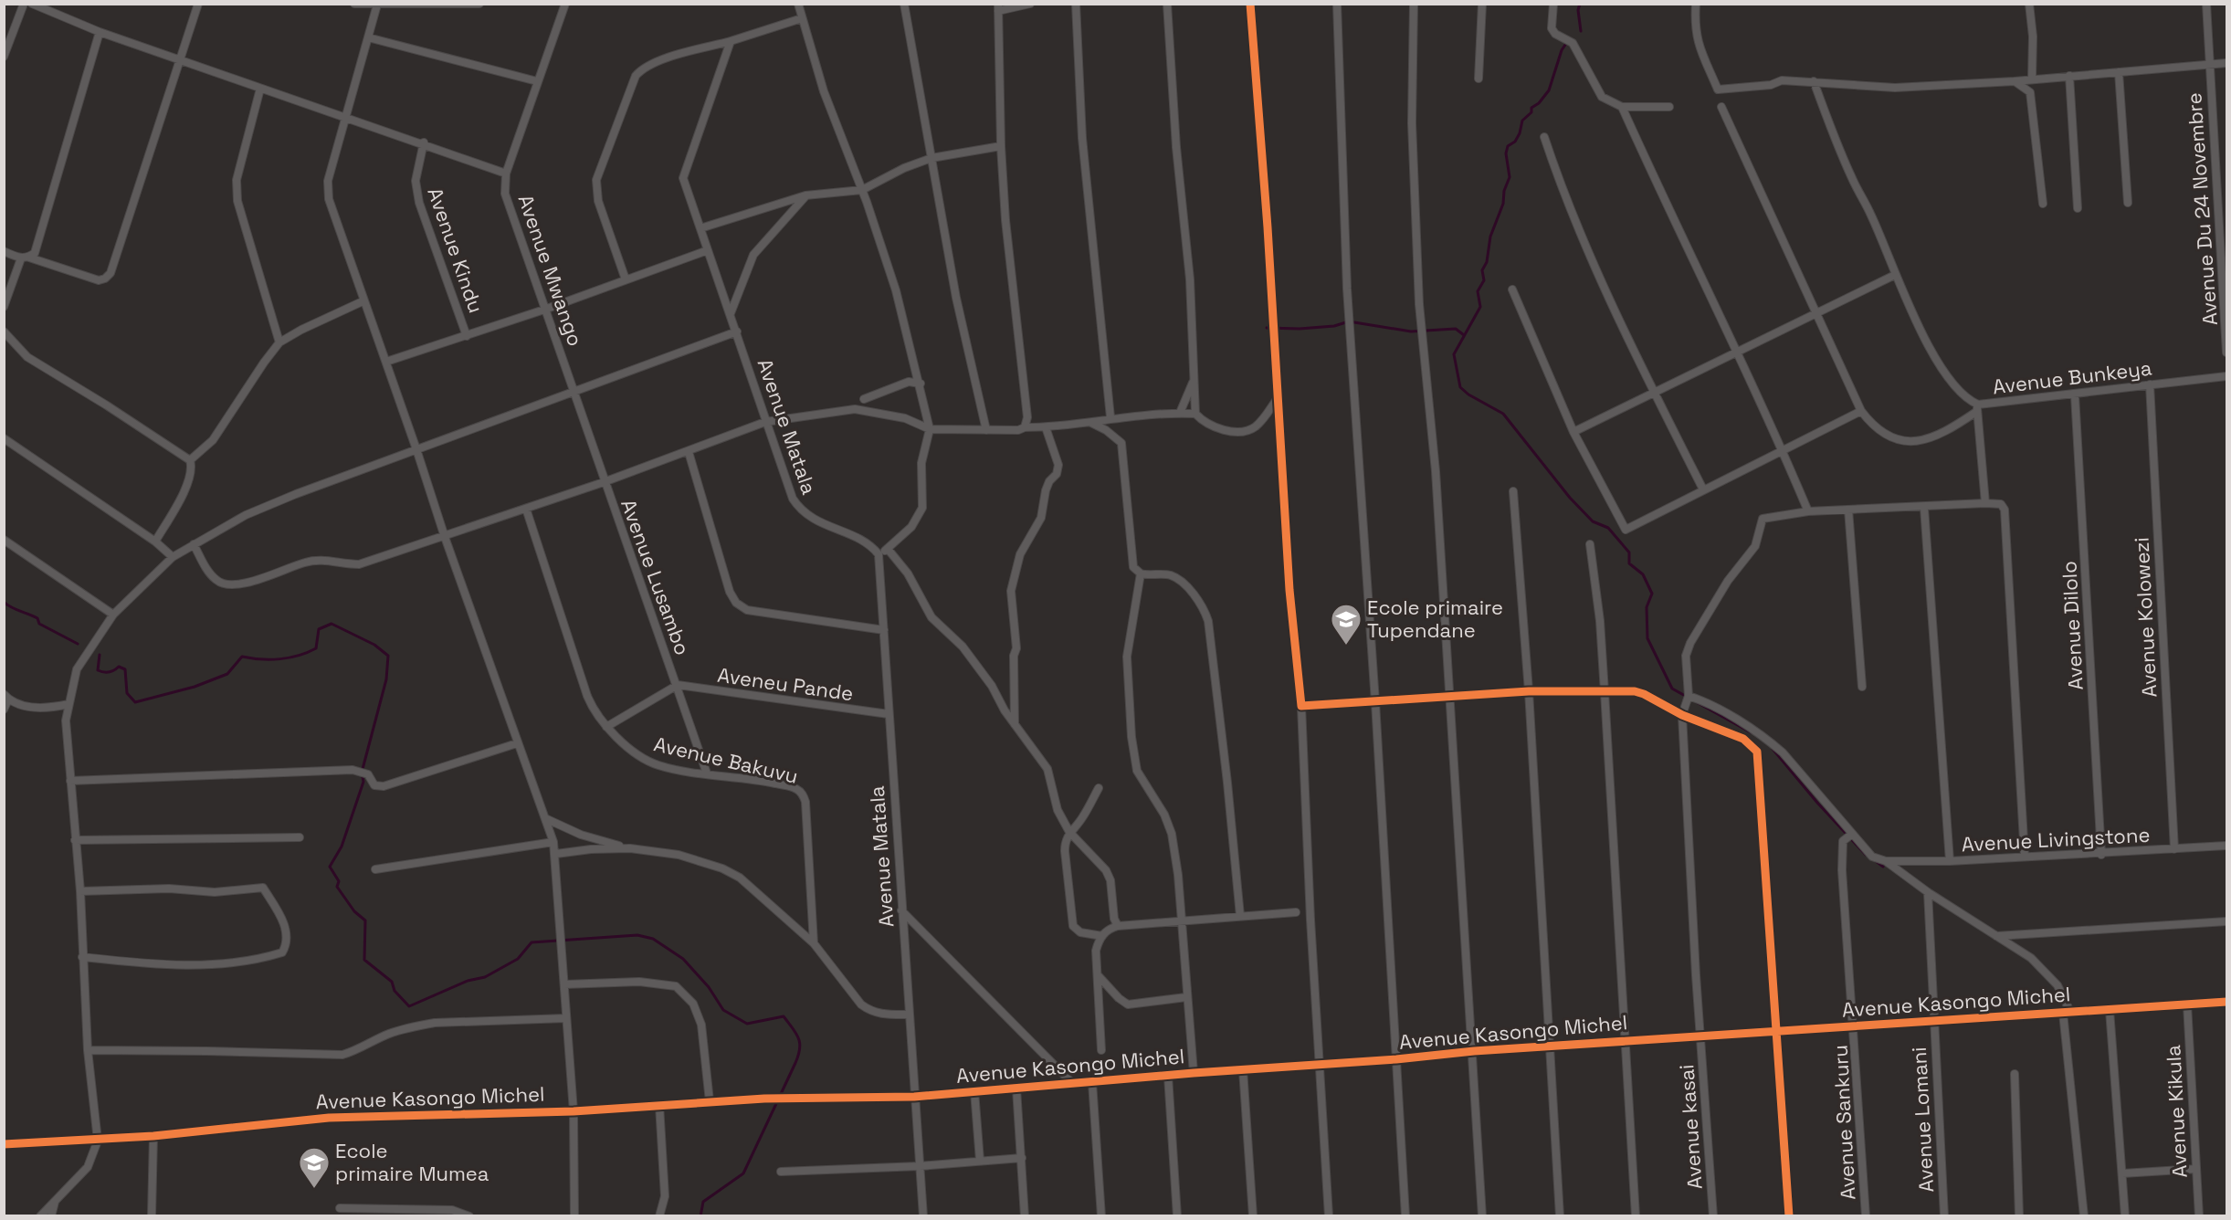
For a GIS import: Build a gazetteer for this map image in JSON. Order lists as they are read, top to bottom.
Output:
{
  "streets": {
    "street": [
      "Avenue Du 24 Novembre",
      "Avenue Kindu",
      "Avenue Mwango",
      "Avenue Bunkeya",
      "Avenue Matala",
      "Avenue Lusambo",
      "Avenue Kolowezi",
      "Avenue Dilolo",
      "Aveneu Pande",
      "Avenue Bakuvu",
      "Avenue Livingstone",
      "Avenue Kasongo Michel",
      "Avenue Kikula",
      "Avenue Lomani",
      "Avenue Sankuru",
      "Avenue kasai"
    ]
  },
  "crossings": [
    ["Avenue Mwango", "Avenue Lusambo"],
    ["Avenue Bunkeya", "Avenue Kolowezi"],
    ["Avenue Bunkeya", "Avenue Dilolo"],
    ["Avenue Matala", "Aveneu Pande"],
    ["Avenue Matala", "Avenue Kasongo Michel"],
    ["Avenue Lusambo", "Aveneu Pande"],
    ["Avenue Lusambo", "Avenue Bakuvu"],
    ["Avenue Kolowezi", "Avenue Livingstone"],
    ["Avenue Dilolo", "Avenue Livingstone"],
    ["Avenue Kasongo Michel", "Avenue Kikula"],
    ["Avenue Kasongo Michel", "Avenue Lomani"],
    ["Avenue Kasongo Michel", "Avenue Sankuru"],
    ["Avenue Kasongo Michel", "Avenue kasai"]
  ],
  "places": {
    "school or university": ["Ecole primaire Tupendane", "Ecole primaire Mumea"]
  }
}
